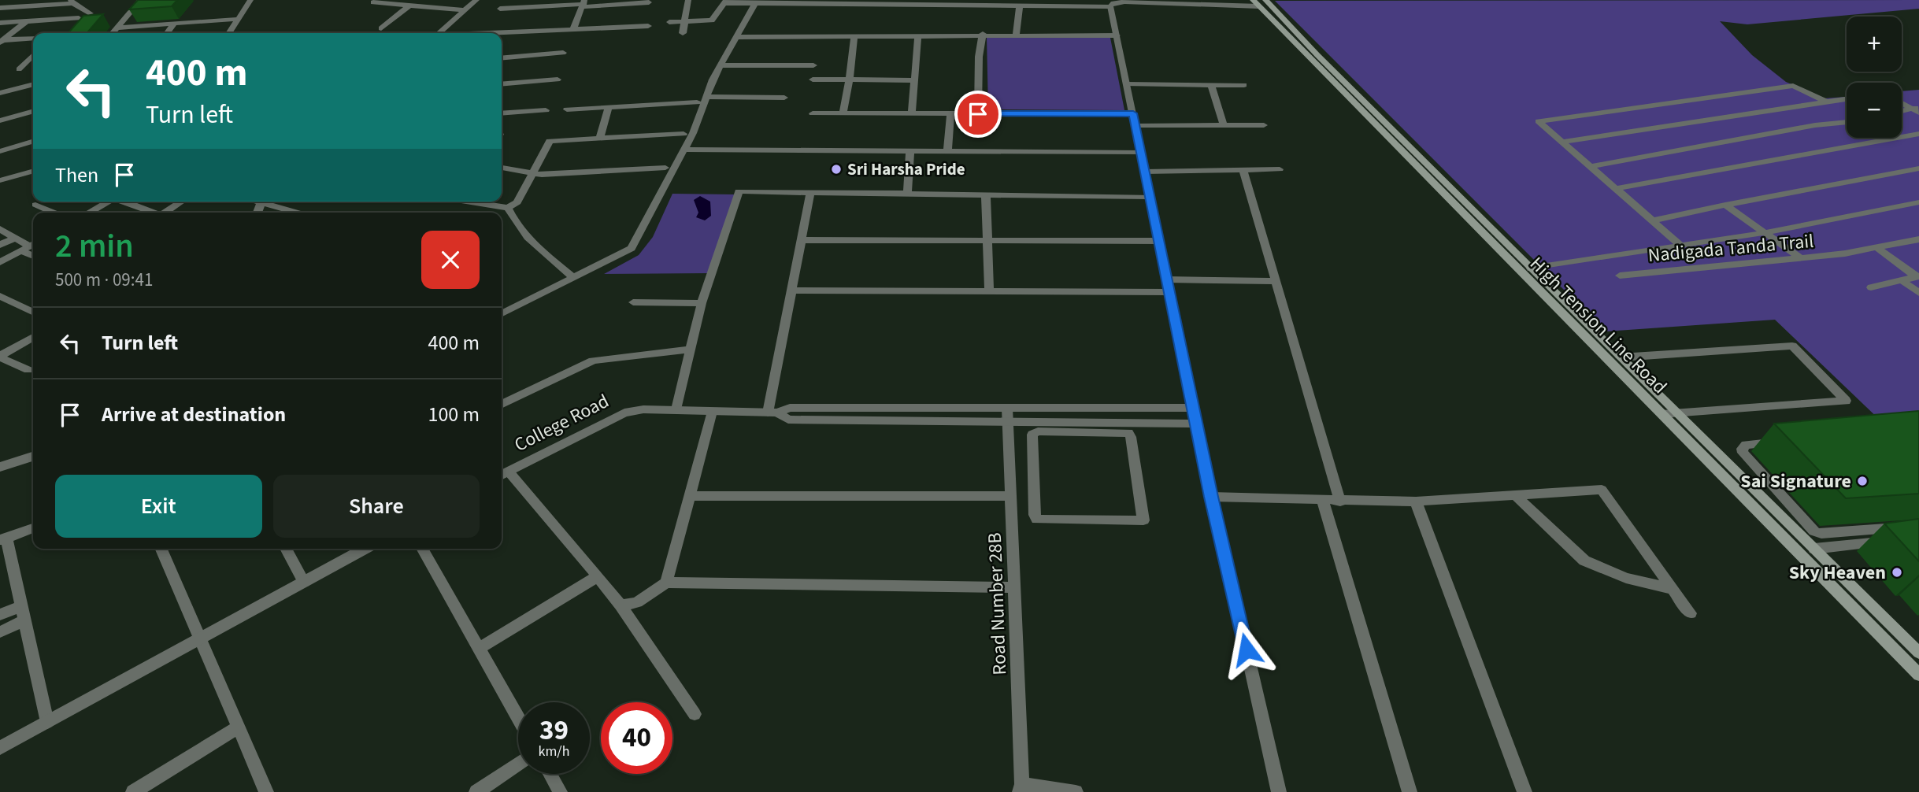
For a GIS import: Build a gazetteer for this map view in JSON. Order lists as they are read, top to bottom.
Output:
{
  "streets": {
    "main road": ["High Tension Line Road"],
    "street": ["Nadigada Tanda Trail", "College Road", "Road Number 28B"]
  },
  "places": ["Sri Harsha Pride", "Sai Signature", "Sky Heaven"],
  "page": {
    "map_buttons": ["+", "−"],
    "turn": ["400 m", "Turn left"],
    "then": "Then",
    "heading": ["2 min", "500 m · 09:41"],
    "list": [
      {
        "name": "Turn left",
        "value": "400 m"
      },
      {
        "name": "Arrive at destination",
        "value": "100 m"
      }
    ],
    "buttons": ["Exit", "Share"],
    "speed": "39 km/h",
    "limit": "40"
  }
}
